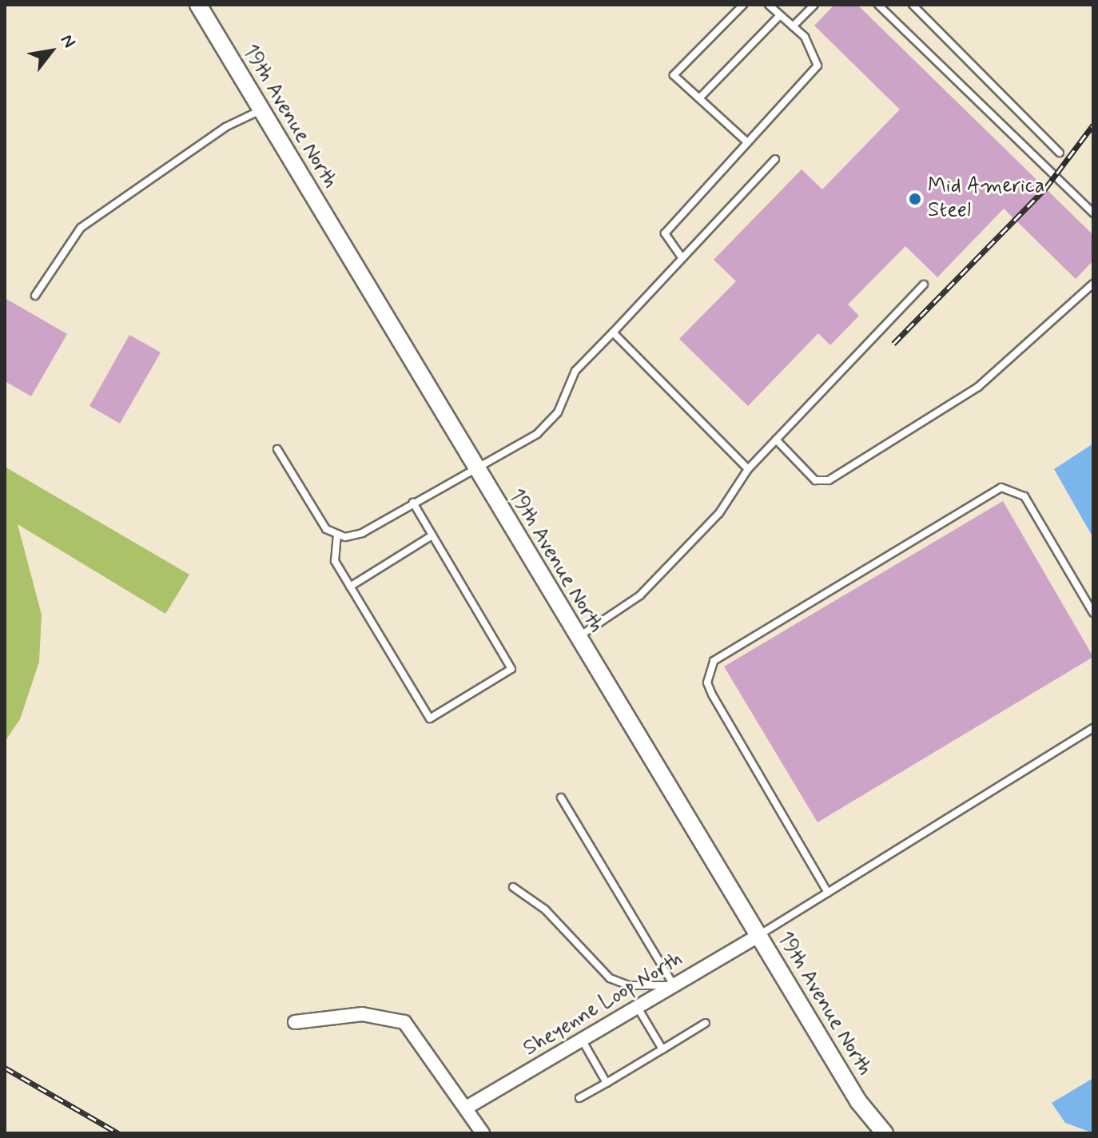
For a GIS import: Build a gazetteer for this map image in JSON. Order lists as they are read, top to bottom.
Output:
{
  "streets": {
    "street": ["19th Avenue North", "Sheyenne Loop North"]
  },
  "crossings": [
    ["19th Avenue North", "Sheyenne Loop North"]
  ],
  "places": ["Mid America Steel"],
  "north": "top right"
}
